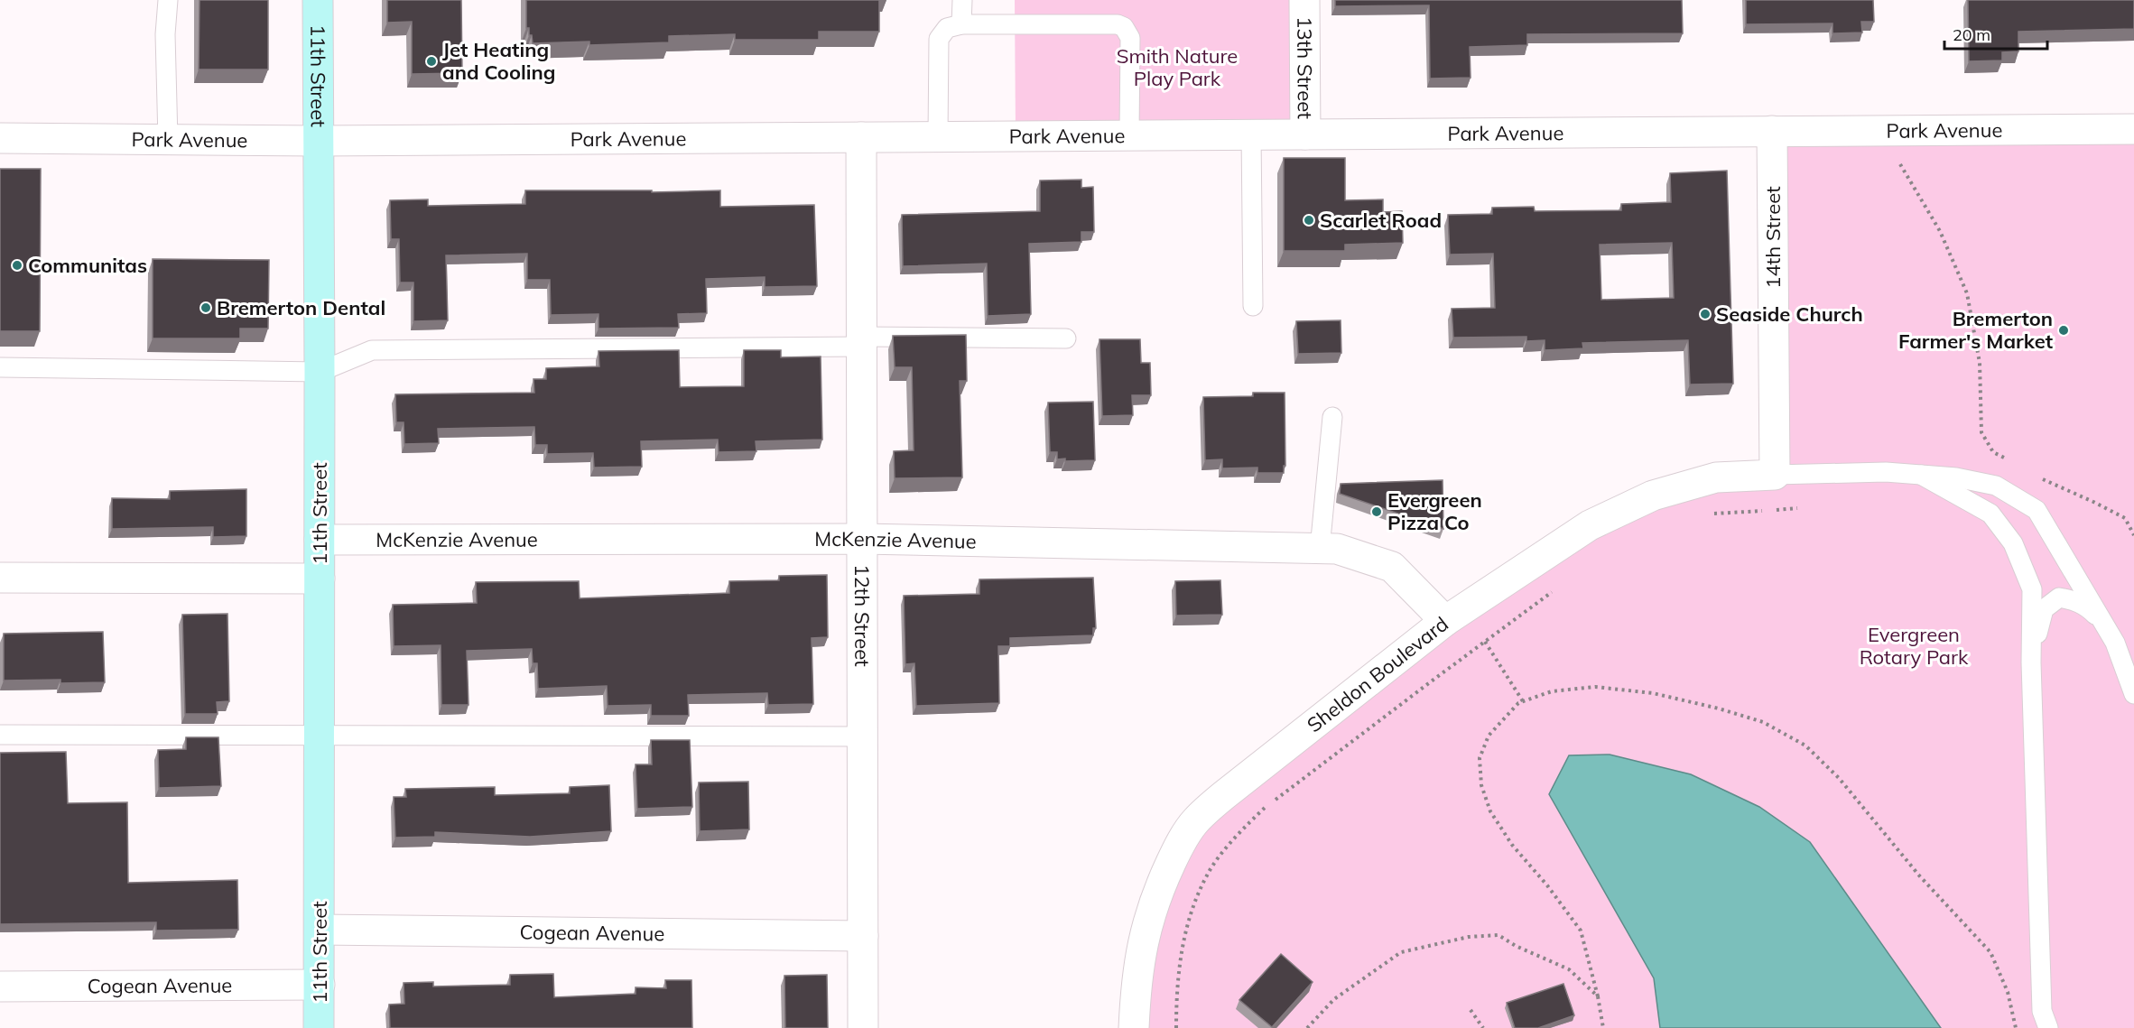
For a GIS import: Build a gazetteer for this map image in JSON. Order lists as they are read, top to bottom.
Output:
{
  "streets": {
    "main road": ["11th Street"],
    "street": [
      "13th Street",
      "Park Avenue",
      "14th Street",
      "McKenzie Avenue",
      "12th Street",
      "Sheldon Boulevard",
      "Cogean Avenue"
    ]
  },
  "crossings": [
    ["13th Street", "Park Avenue"],
    ["11th Street", "Park Avenue"],
    ["11th Street", "McKenzie Avenue"],
    ["11th Street", "Cogean Avenue"],
    ["Park Avenue", "14th Street"],
    ["Park Avenue", "12th Street"],
    ["14th Street", "Sheldon Boulevard"],
    ["McKenzie Avenue", "12th Street"],
    ["McKenzie Avenue", "Sheldon Boulevard"],
    ["12th Street", "Cogean Avenue"]
  ],
  "parks": ["Smith Nature Play Park", "Evergreen Rotary Park"],
  "places": [
    "Jet Heating and Cooling",
    "Scarlet Road",
    "Communitas",
    "Bremerton Dental",
    "Seaside Church",
    "Bremerton Farmer's Market",
    "Evergreen Pizza Co"
  ],
  "scale_bar": "20 m"
}
